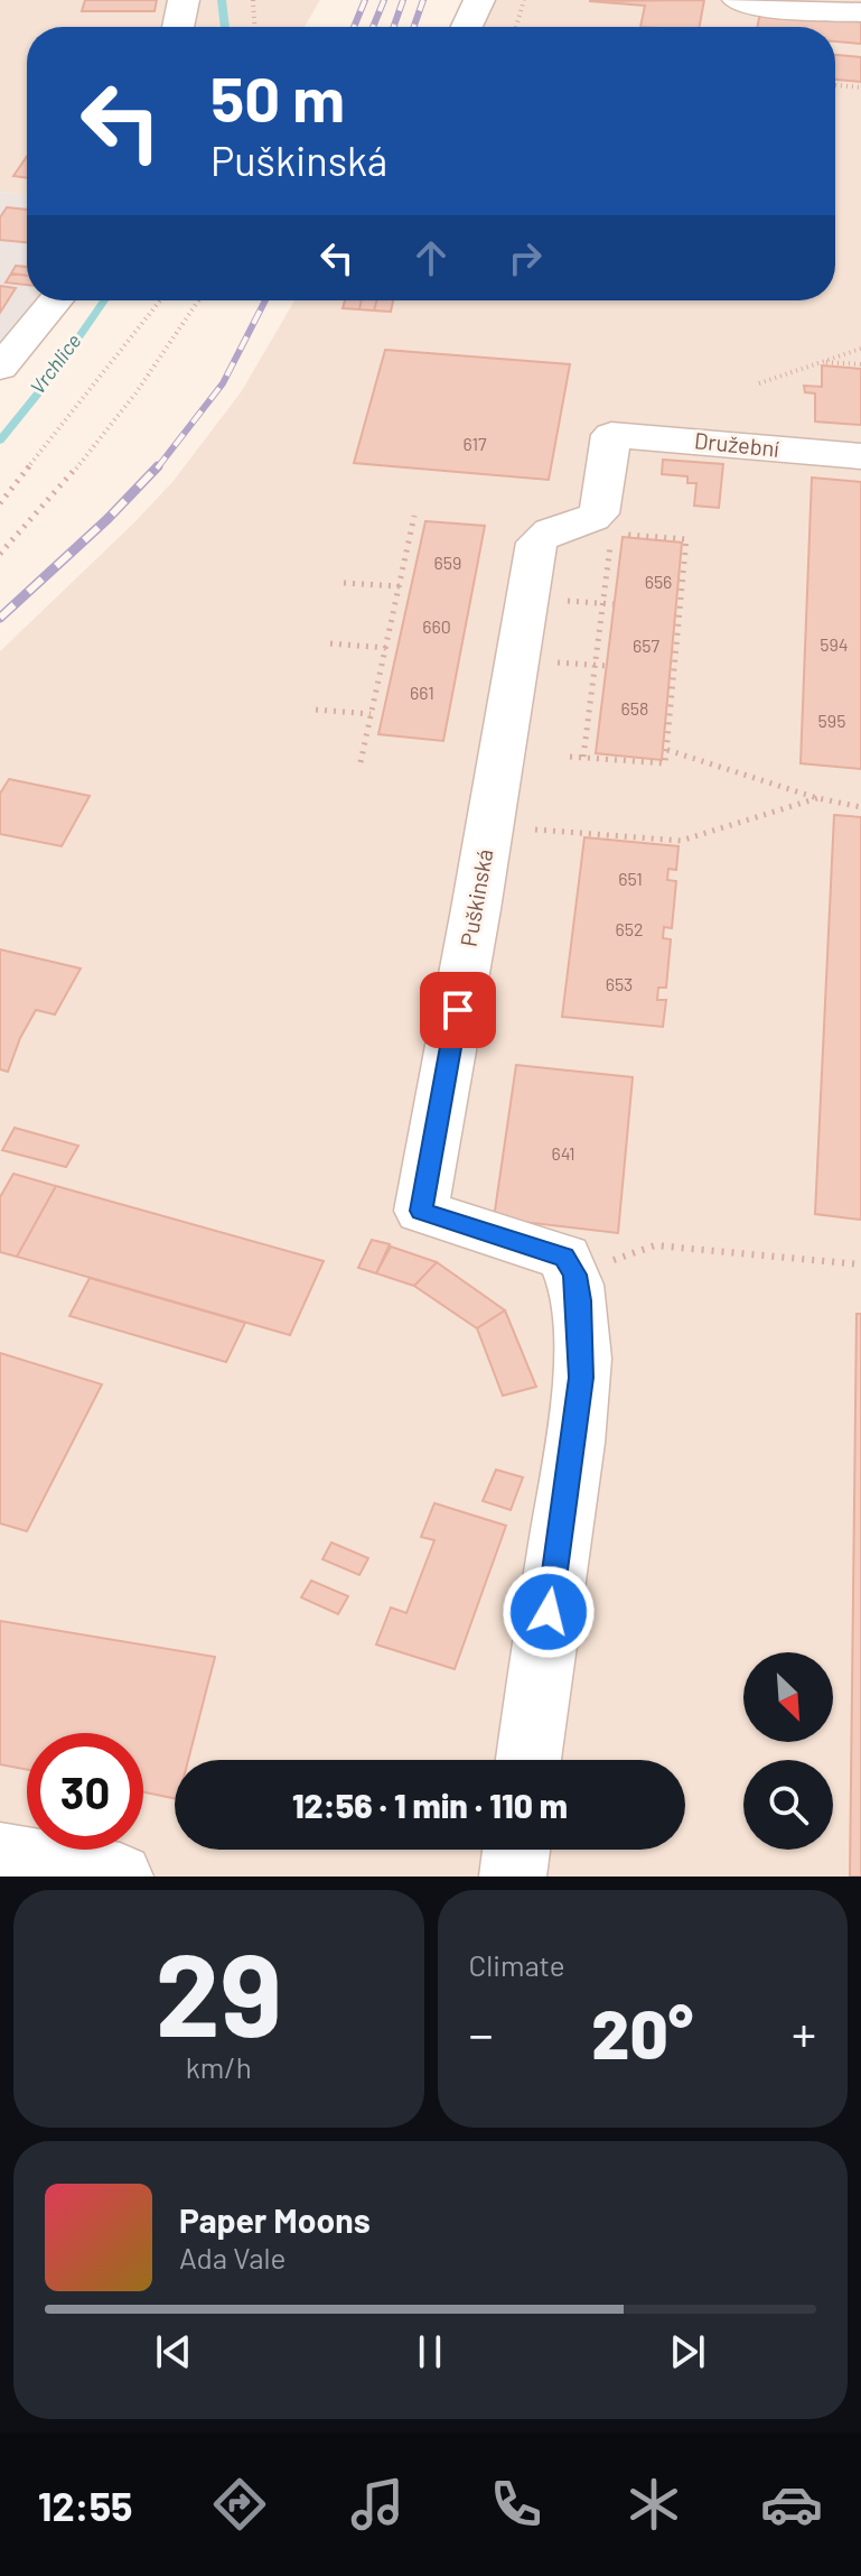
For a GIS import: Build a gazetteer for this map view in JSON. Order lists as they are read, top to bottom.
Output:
{
  "streets": {
    "street": ["Družební", "Puškinská"]
  },
  "crossings": [
    ["Družební", "Puškinská"]
  ],
  "water": ["Vrchlice"],
  "house_numbers": [
    "617",
    "659",
    "656",
    "660",
    "594",
    "657",
    "661",
    "658",
    "595",
    "651",
    "652",
    "653",
    "641"
  ],
  "north": "bottom right",
  "page": {
    "turn": ["50 m", "Puškinská"],
    "limit": "30",
    "trip": "12:56 · 1 min · 110 m",
    "tile": [
      ["29", "km/h"],
      "Climate"
    ],
    "heat": ["−", "20°", "+"],
    "song": ["Paper Moons", "Ada Vale"],
    "tabs": "12:55"
  }
}
